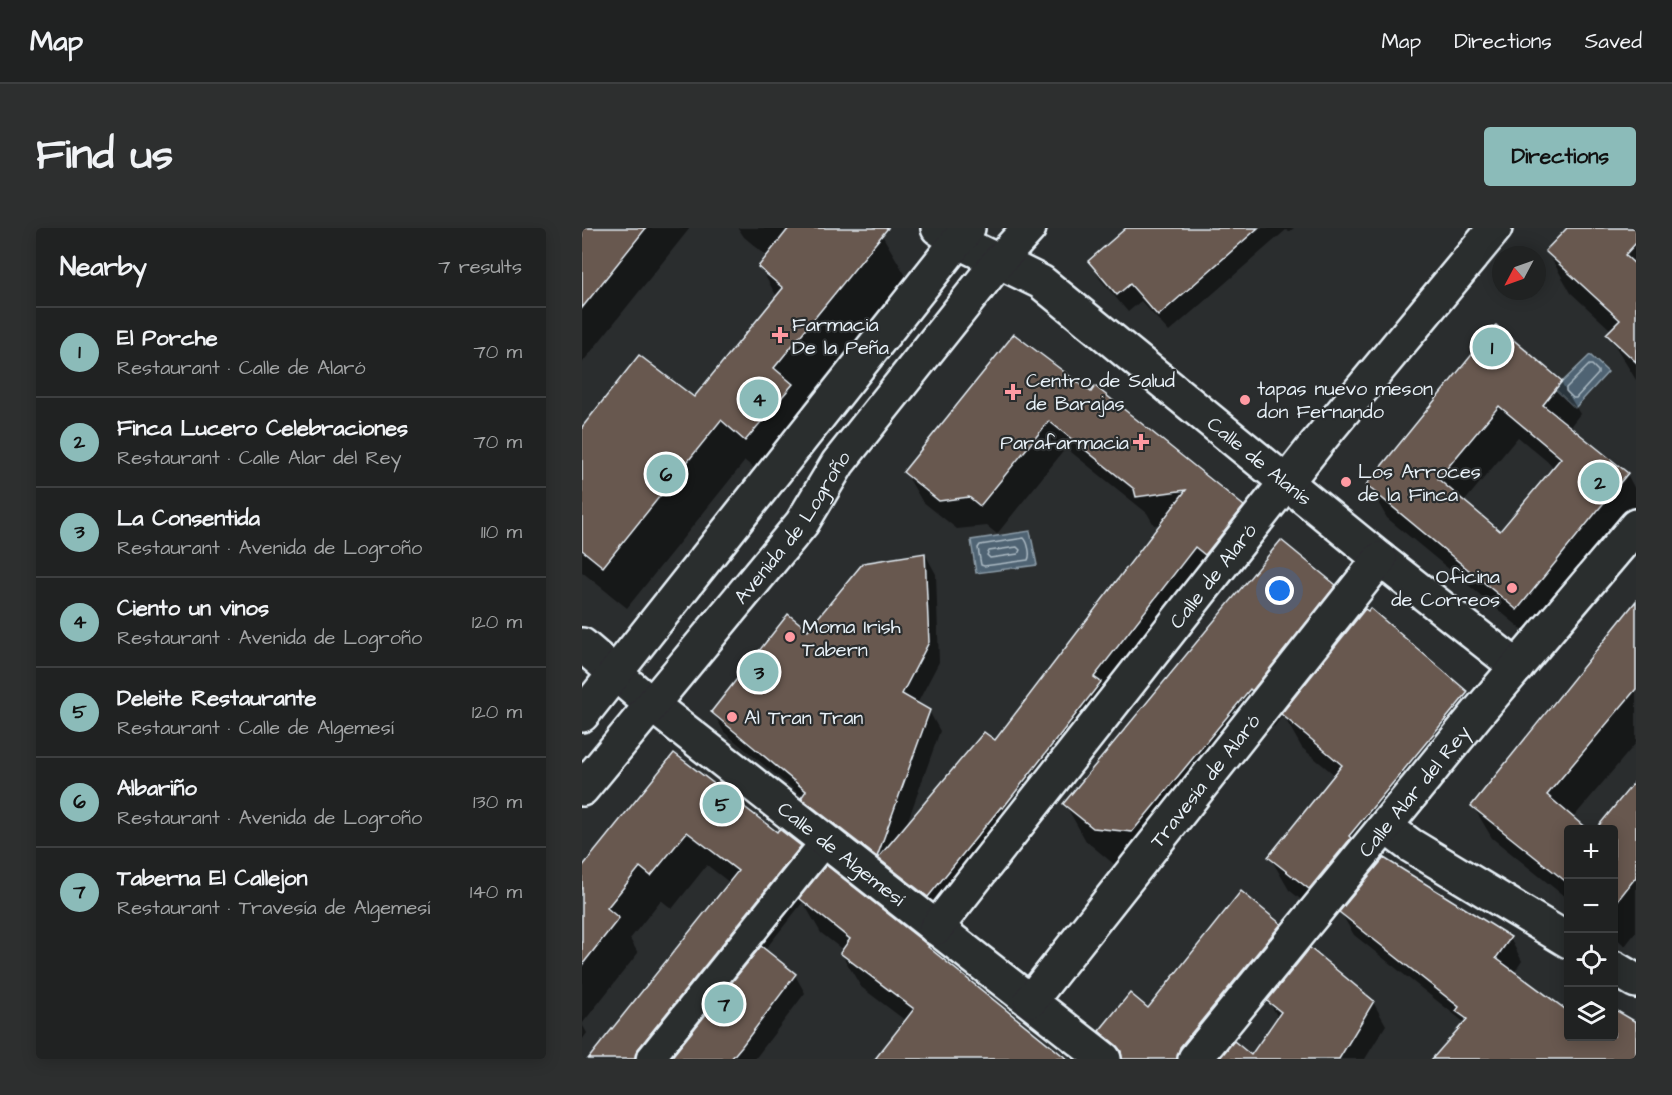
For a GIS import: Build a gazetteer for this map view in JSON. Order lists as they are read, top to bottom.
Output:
{
  "streets": {
    "street": [
      "Calle de Alanís",
      "Avenida de Logroño",
      "Calle de Alaró",
      "Travesía de Alaró",
      "Calle Alar del Rey",
      "Calle de Algemesí"
    ]
  },
  "crossings": [
    ["Calle de Alanís", "Avenida de Logroño"],
    ["Calle de Alanís", "Calle de Alaró"],
    ["Calle de Alanís", "Travesía de Alaró"],
    ["Calle de Alanís", "Calle Alar del Rey"],
    ["Avenida de Logroño", "Calle de Algemesí"],
    ["Calle de Alaró", "Calle de Algemesí"],
    ["Travesía de Alaró", "Calle de Algemesí"]
  ],
  "places": {
    "health": ["Farmacia De la Peña", "Centro de Salud de Barajas", "Parafarmacia"],
    "other": [
      "tapas nuevo meson don Fernando",
      "Los Arroces de la Finca",
      "Oficina de Correos",
      "Moma Irish Tabern",
      "Al Tran Tran"
    ]
  },
  "north": "bottom left",
  "page": {
    "header": "Map",
    "nav": ["Map", "Directions", "Saved"],
    "title": "Find us",
    "buttons": "Directions",
    "heading": ["Nearby", "7 results"],
    "list": [
      {
        "mark": "1",
        "name": "El Porche",
        "note": "Restaurant · Calle de Alaró",
        "value": "70 m"
      },
      {
        "mark": "2",
        "name": "Finca Lucero Celebraciones",
        "note": "Restaurant · Calle Alar del Rey",
        "value": "70 m"
      },
      {
        "mark": "3",
        "name": "La Consentida",
        "note": "Restaurant · Avenida de Logroño",
        "value": "110 m"
      },
      {
        "mark": "4",
        "name": "Ciento un vinos",
        "note": "Restaurant · Avenida de Logroño",
        "value": "120 m"
      },
      {
        "mark": "5",
        "name": "Deleite Restaurante",
        "note": "Restaurant · Calle de Algemesí",
        "value": "120 m"
      },
      {
        "mark": "6",
        "name": "Albariño",
        "note": "Restaurant · Avenida de Logroño",
        "value": "130 m"
      },
      {
        "mark": "7",
        "name": "Taberna El Callejon",
        "note": "Restaurant · Travesía de Algemesí",
        "value": "140 m"
      }
    ],
    "pins": [
      "1",
      "4",
      "6",
      "2",
      "3",
      "5",
      "7"
    ],
    "map_buttons": ["+", "−"]
  }
}
